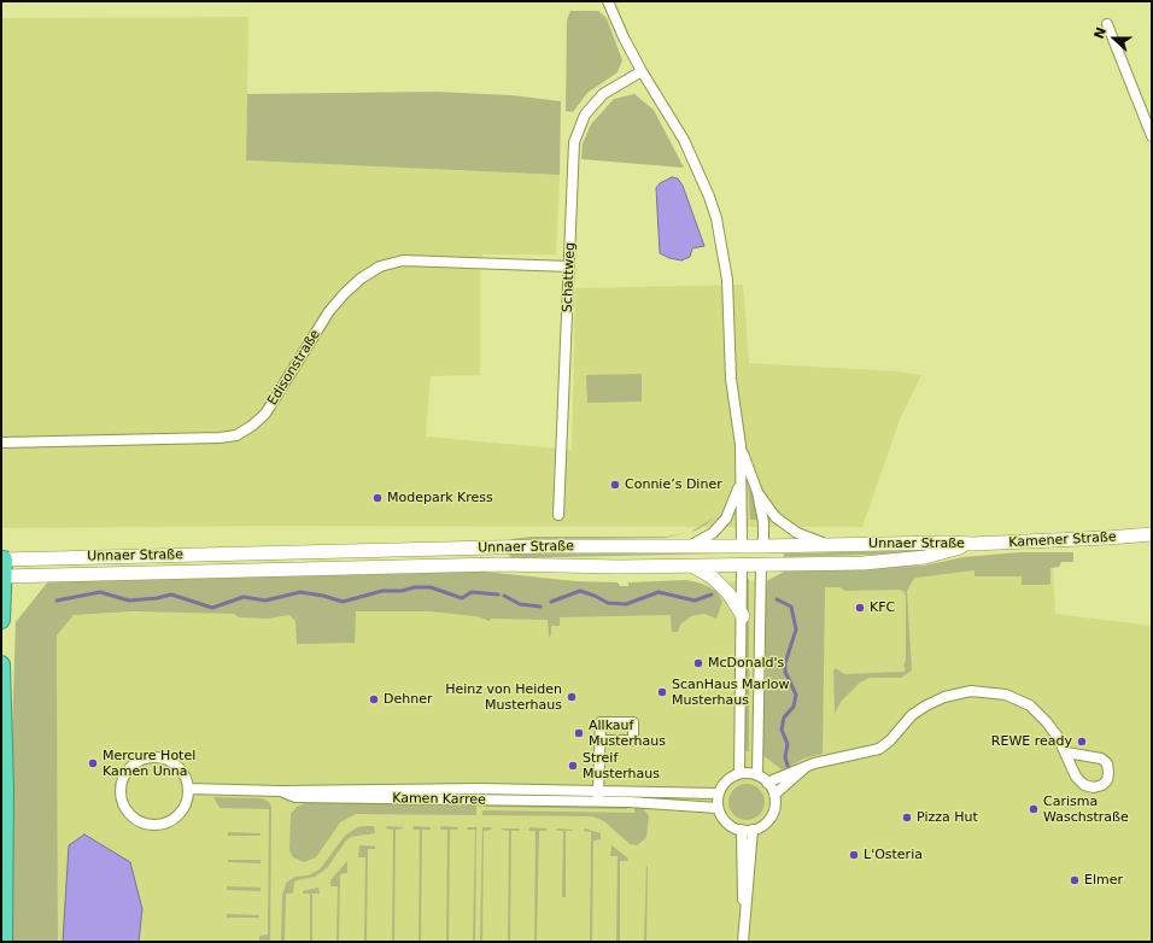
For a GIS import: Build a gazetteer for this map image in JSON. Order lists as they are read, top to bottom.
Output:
{
  "streets": {
    "main road": ["Kamener Straße", "Unnaer Straße"],
    "street": ["Schattweg", "Edisonstraße", "Kamen Karree"]
  },
  "crossings": [
    ["Schattweg", "Edisonstraße"],
    ["Kamener Straße", "Unnaer Straße"]
  ],
  "places": [
    "Connie’s Diner",
    "Modepark Kress",
    "KFC",
    "McDonald's",
    "ScanHaus Marlow Musterhaus",
    "Heinz von Heiden Musterhaus",
    "Dehner",
    "Allkauf Musterhaus",
    "REWE ready",
    "Mercure Hotel Kamen Unna",
    "Streif Musterhaus",
    "Carisma Waschstraße",
    "Pizza Hut",
    "L'Osteria",
    "Elmer"
  ],
  "north": "left"
}
